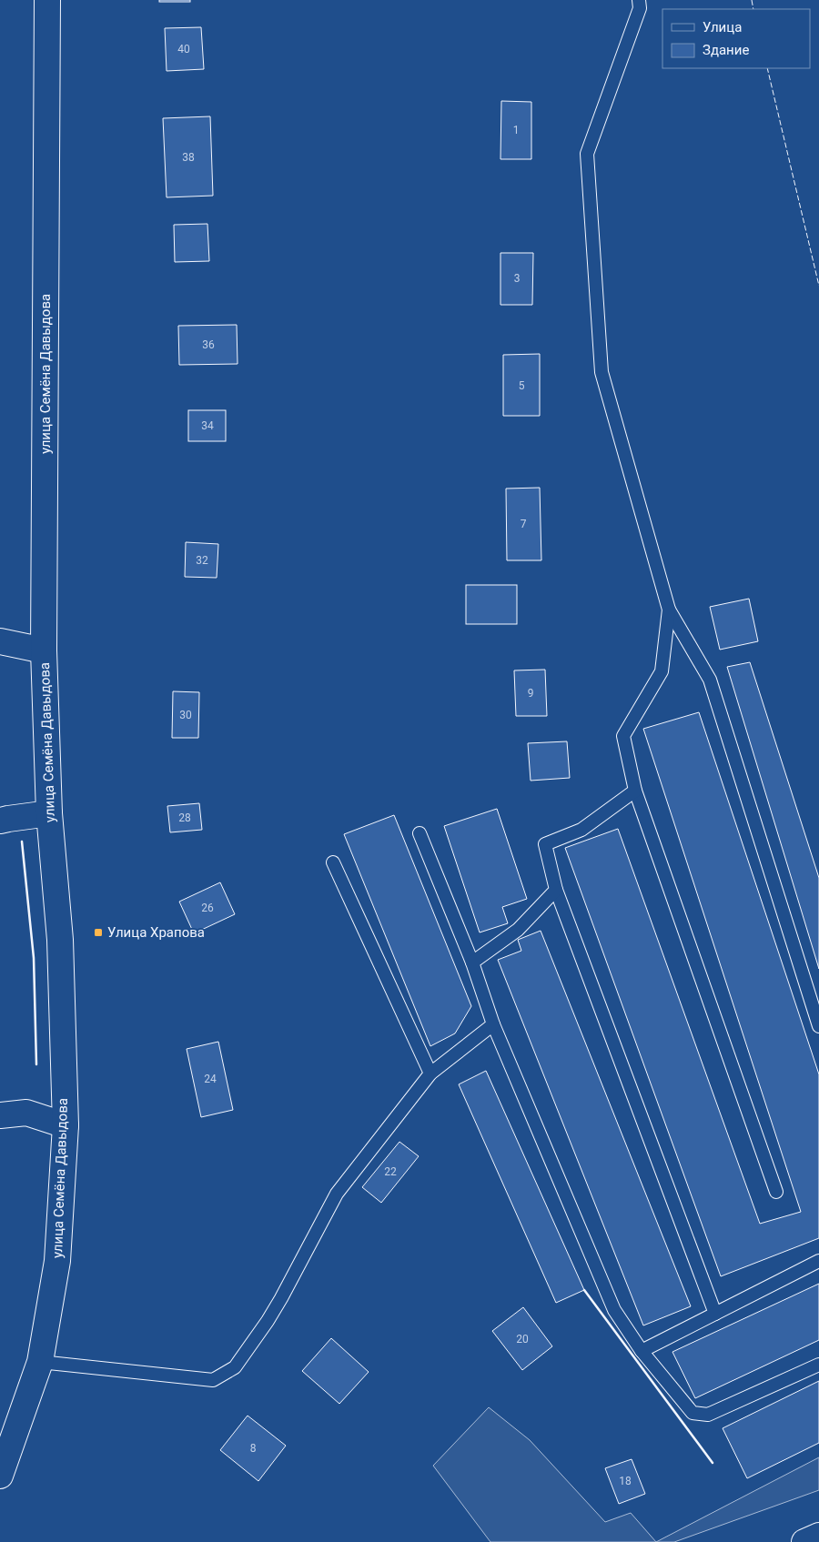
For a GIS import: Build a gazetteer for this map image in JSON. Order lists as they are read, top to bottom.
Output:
{
  "streets": {
    "street": ["улица Семёна Давыдова"]
  },
  "places": {
    "transit": ["Улица Храпова"]
  },
  "house_numbers": [
    "40",
    "1",
    "38",
    "3",
    "36",
    "5",
    "34",
    "7",
    "32",
    "9",
    "30",
    "28",
    "26",
    "24",
    "22",
    "20",
    "8",
    "18"
  ],
  "legend": ["Улица", "Здание"]
}
